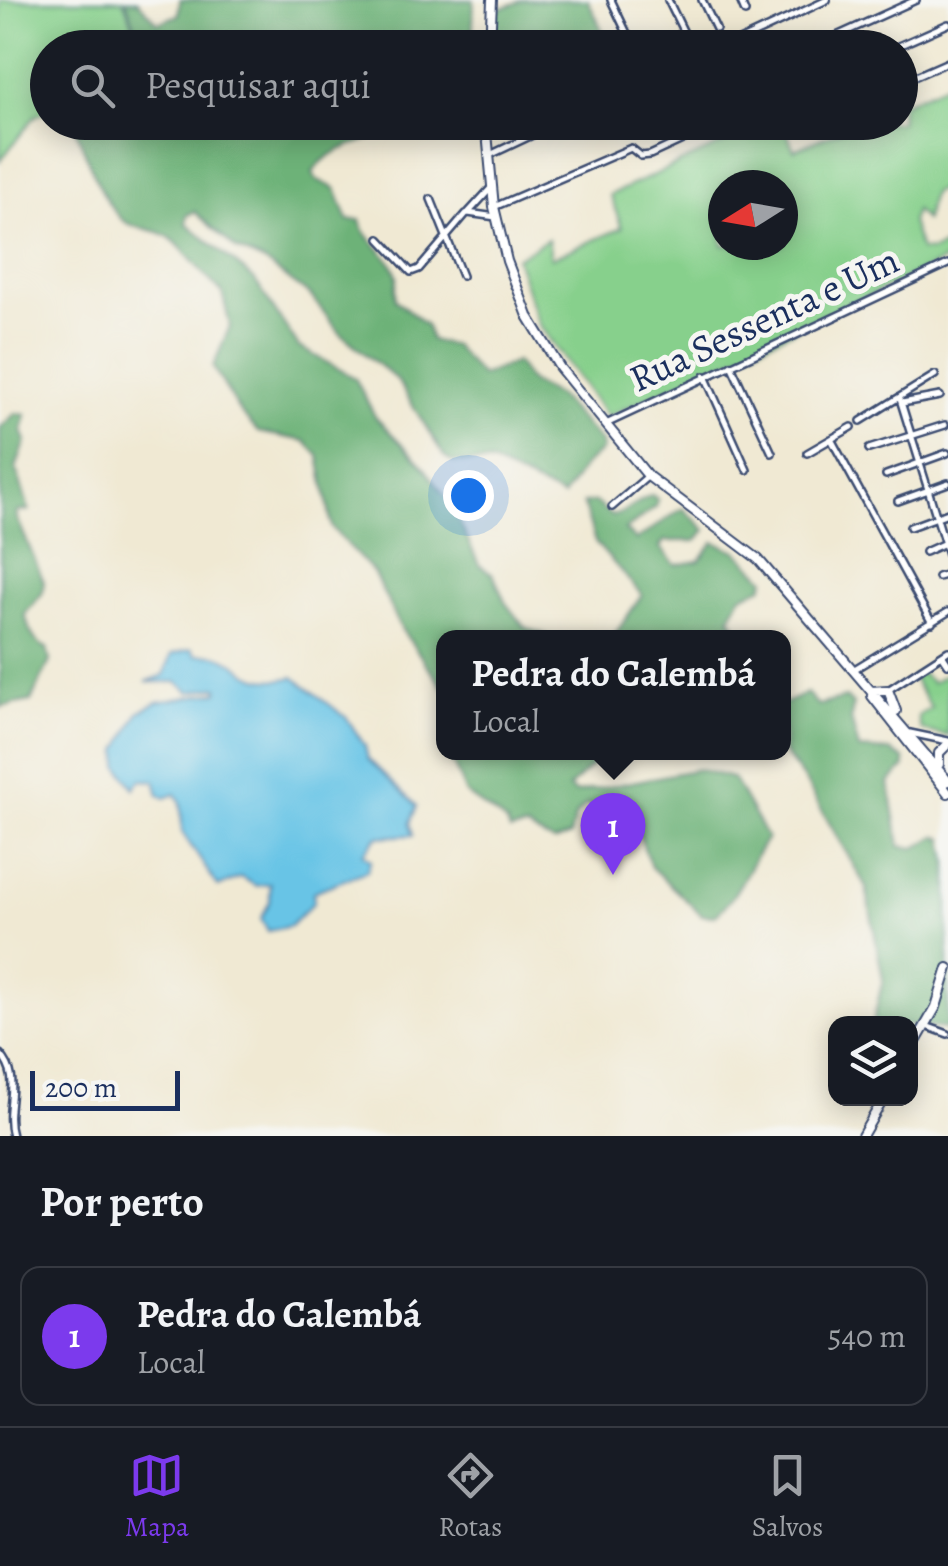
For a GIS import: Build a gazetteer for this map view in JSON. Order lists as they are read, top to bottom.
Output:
{
  "streets": {
    "street": ["Rua Sessenta e Um"]
  },
  "scale_bar": "200 m",
  "north": "left",
  "page": {
    "search": "Pesquisar aqui",
    "popup": ["Pedra do Calembá", "Local"],
    "pins": "1",
    "scale": "200 m",
    "heading": "Por perto",
    "list": [
      {
        "mark": "1",
        "name": "Pedra do Calembá",
        "note": "Local",
        "value": "540 m"
      }
    ],
    "nav": ["Mapa", "Rotas", "Salvos"]
  }
}
